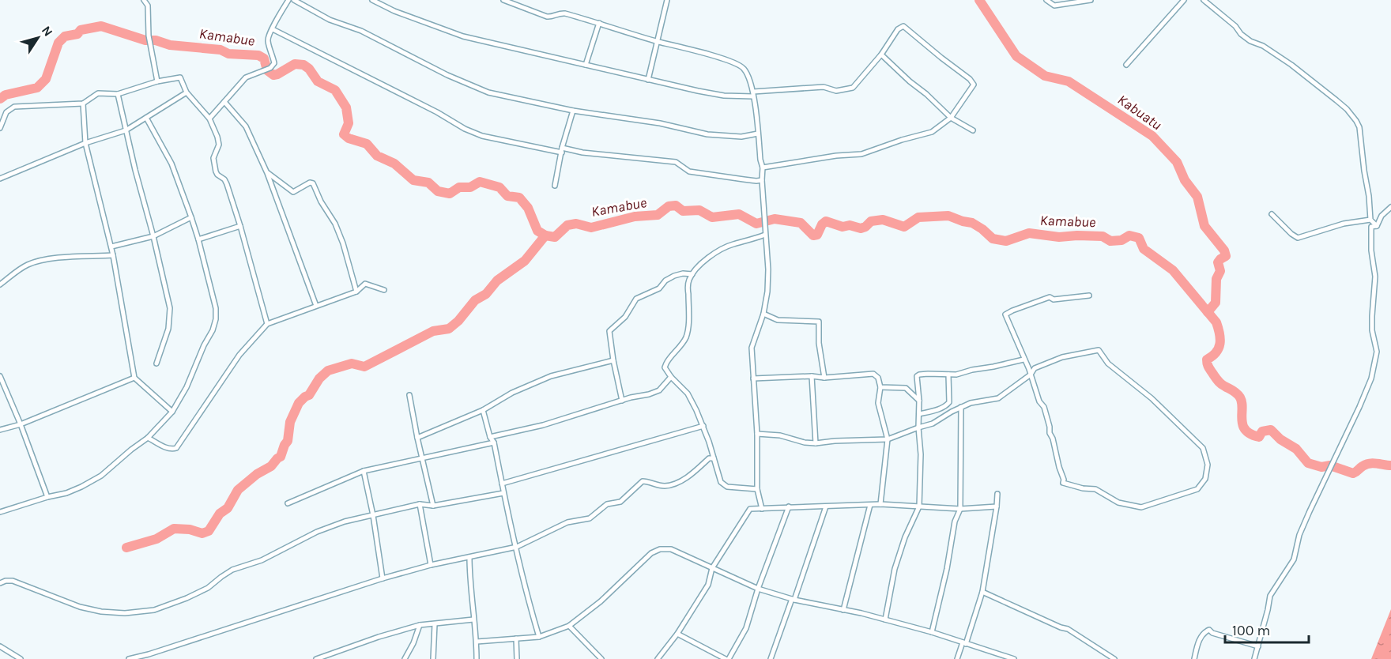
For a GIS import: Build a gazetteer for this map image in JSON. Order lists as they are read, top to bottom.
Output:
{
  "water": ["Kamabue", "Kabuatu"],
  "scale_bar": "100 m",
  "north": "top right"
}
